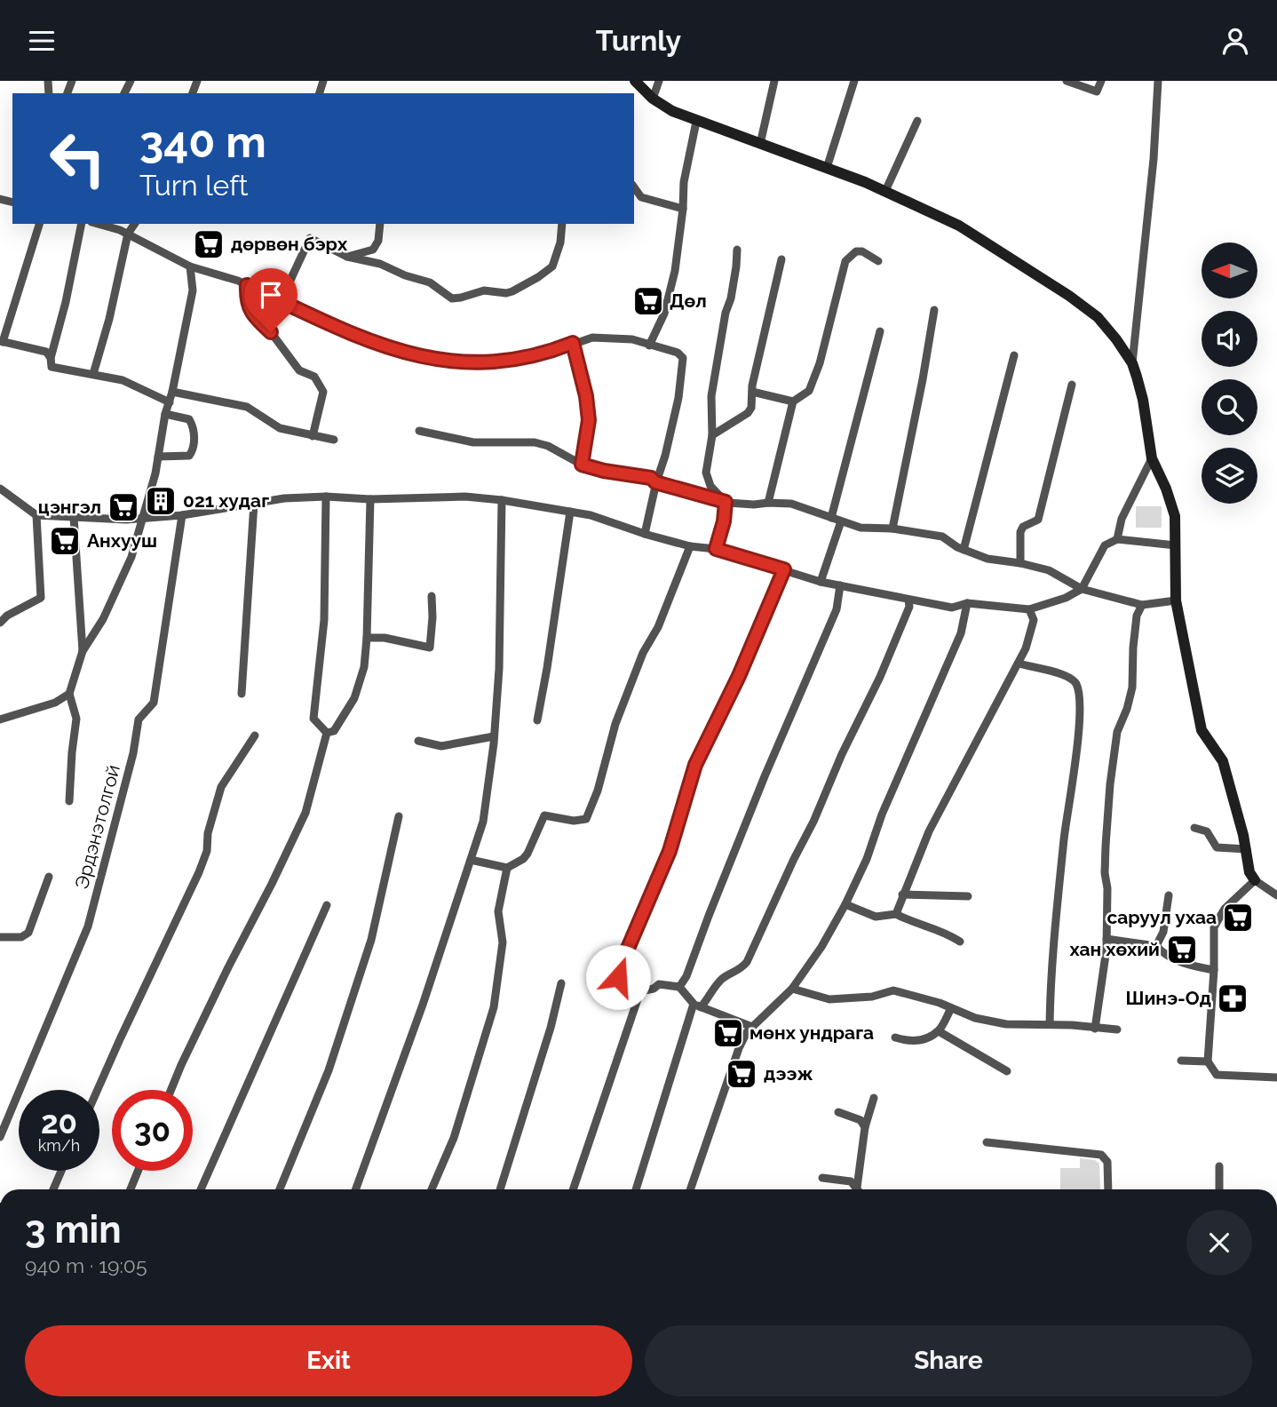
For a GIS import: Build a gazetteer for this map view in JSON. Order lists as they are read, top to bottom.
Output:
{
  "streets": {
    "street": ["Эрдэнэтолгой"]
  },
  "places": {
    "supermarket": [
      "дөрвөн бэрх",
      "Дөл",
      "цэнгэл",
      "Анхууш",
      "саруул ухаа",
      "хан хөхий",
      "мөнх ундрага",
      "дээж"
    ],
    "building": ["021 худаг"],
    "pharmacy": ["Шинэ-Од"]
  },
  "north": "left",
  "page": {
    "header": "Turnly",
    "turn": ["340 m", "Turn left"],
    "speed": "20 km/h",
    "limit": "30",
    "heading": ["3 min", "940 m · 19:05"],
    "buttons": ["Exit", "Share"]
  }
}
